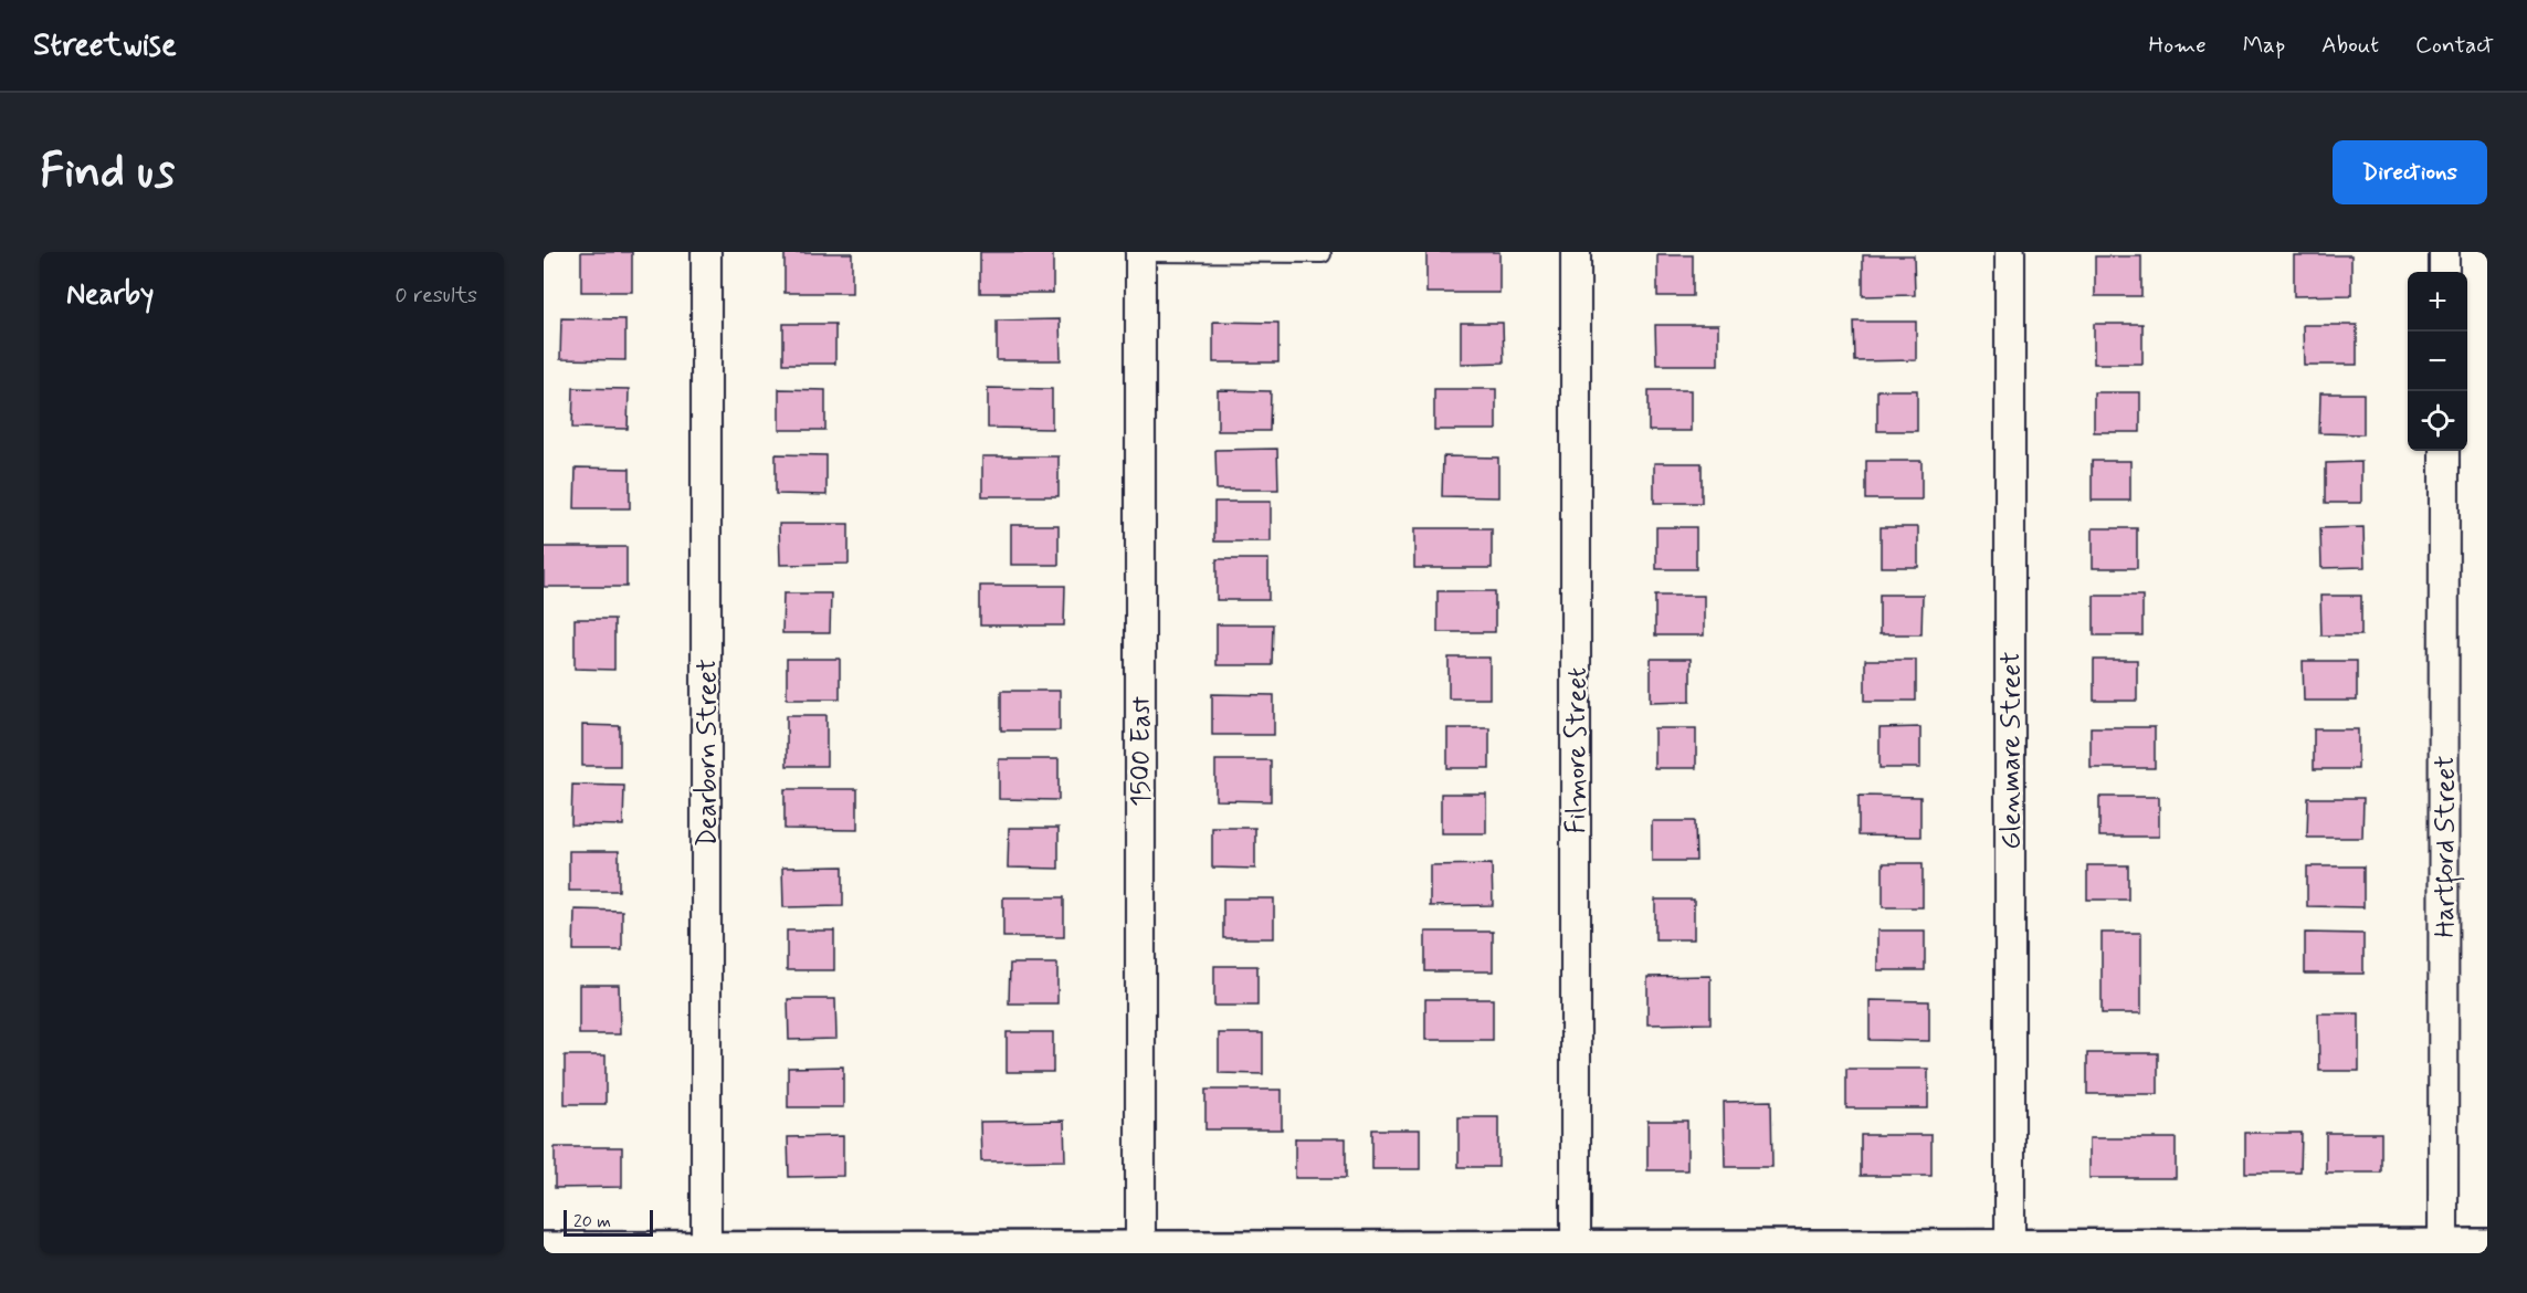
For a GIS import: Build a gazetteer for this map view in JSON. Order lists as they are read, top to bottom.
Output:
{
  "streets": {
    "street": [
      "Filmore Street",
      "Glenmare Street",
      "1500 East",
      "Dearborn Street",
      "Hartford Street"
    ]
  },
  "scale_bar": "20 m",
  "page": {
    "header": "Streetwise",
    "nav": [
      "Home",
      "Map",
      "About",
      "Contact"
    ],
    "buttons": "Directions",
    "title": "Find us",
    "heading": ["Nearby", "0 results"],
    "map_buttons": ["+", "−"],
    "scale": "20 m"
  }
}
